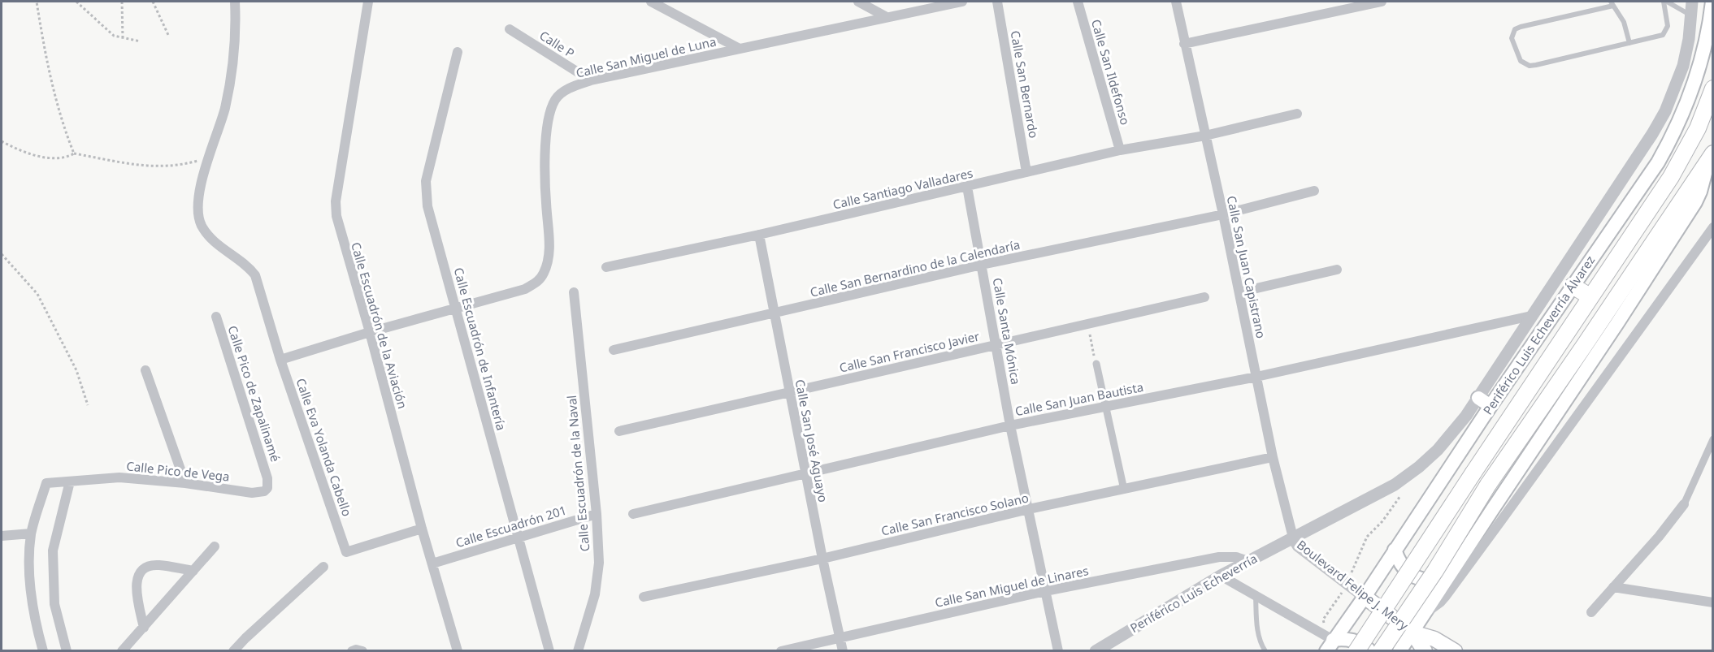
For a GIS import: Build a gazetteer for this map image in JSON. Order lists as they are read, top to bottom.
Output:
{
  "streets": {
    "highway": ["Periférico Luis Echeverría Álvarez"],
    "main road": ["Boulevard Felipe J. Mery"],
    "street": [
      "Calle P",
      "Calle San Miguel de Luna",
      "Calle San Ildefonso",
      "Calle San Bernardo",
      "Calle Santiago Valladares",
      "Calle San Juan Capistrano",
      "Calle San Bernardino de la Calendaría",
      "Calle Escuadrón de la Aviación",
      "Calle Santa Mónica",
      "Calle Escuadrón de Infantería",
      "Calle San Francisco Javier",
      "Calle Pico de Zapalinamé",
      "Calle San Juan Bautista",
      "Calle San José Aguayo",
      "Calle Eva Yolanda Cabello",
      "Calle Pico de Vega",
      "Calle Escuadrón de la Naval",
      "Calle San Francisco Solano",
      "Calle Escuadrón 201",
      "Calle San Miguel de Linares",
      "Periférico Luis Echeverría"
    ]
  },
  "crossings": [
    ["Calle P", "Calle San Miguel de Luna"],
    ["Calle San Miguel de Luna", "Calle Escuadrón de la Aviación"],
    ["Calle San Miguel de Luna", "Calle Escuadrón de Infantería"],
    ["Calle San Miguel de Luna", "Calle Eva Yolanda Cabello"],
    ["Calle San Ildefonso", "Calle Santiago Valladares"],
    ["Calle San Bernardo", "Calle Santiago Valladares"],
    ["Calle Santiago Valladares", "Calle San Juan Capistrano"],
    ["Calle Santiago Valladares", "Calle Santa Mónica"],
    ["Calle Santiago Valladares", "Calle San José Aguayo"],
    ["Calle San Juan Capistrano", "Calle San Bernardino de la Calendaría"],
    ["Calle San Juan Capistrano", "Periférico Luis Echeverría Álvarez"],
    ["Calle San Juan Capistrano", "Calle San Juan Bautista"],
    ["Calle San Juan Capistrano", "Calle San Francisco Solano"],
    ["Calle San Juan Capistrano", "Boulevard Felipe J. Mery"],
    ["Calle San Juan Capistrano", "Periférico Luis Echeverría"],
    ["Calle San Bernardino de la Calendaría", "Calle Santa Mónica"],
    ["Calle San Bernardino de la Calendaría", "Calle San José Aguayo"],
    ["Calle Escuadrón de la Aviación", "Calle Eva Yolanda Cabello"],
    ["Calle Escuadrón de la Aviación", "Calle Escuadrón 201"],
    ["Calle Santa Mónica", "Calle San Francisco Javier"],
    ["Calle Santa Mónica", "Calle San Juan Bautista"],
    ["Calle Santa Mónica", "Calle San Francisco Solano"],
    ["Calle Santa Mónica", "Calle San Miguel de Linares"],
    ["Periférico Luis Echeverría Álvarez", "Calle San Juan Bautista"],
    ["Periférico Luis Echeverría Álvarez", "Boulevard Felipe J. Mery"],
    ["Periférico Luis Echeverría Álvarez", "Periférico Luis Echeverría"],
    ["Calle Escuadrón de Infantería", "Calle Escuadrón 201"],
    ["Calle San Francisco Javier", "Calle San José Aguayo"],
    ["Calle Pico de Zapalinamé", "Calle Pico de Vega"],
    ["Calle San Juan Bautista", "Calle San José Aguayo"],
    ["Calle San José Aguayo", "Calle San Francisco Solano"],
    ["Calle San José Aguayo", "Calle San Miguel de Linares"],
    ["Calle Escuadrón de la Naval", "Calle Escuadrón 201"],
    ["Boulevard Felipe J. Mery", "Periférico Luis Echeverría"],
    ["Calle San Miguel de Linares", "Periférico Luis Echeverría"]
  ]
}
